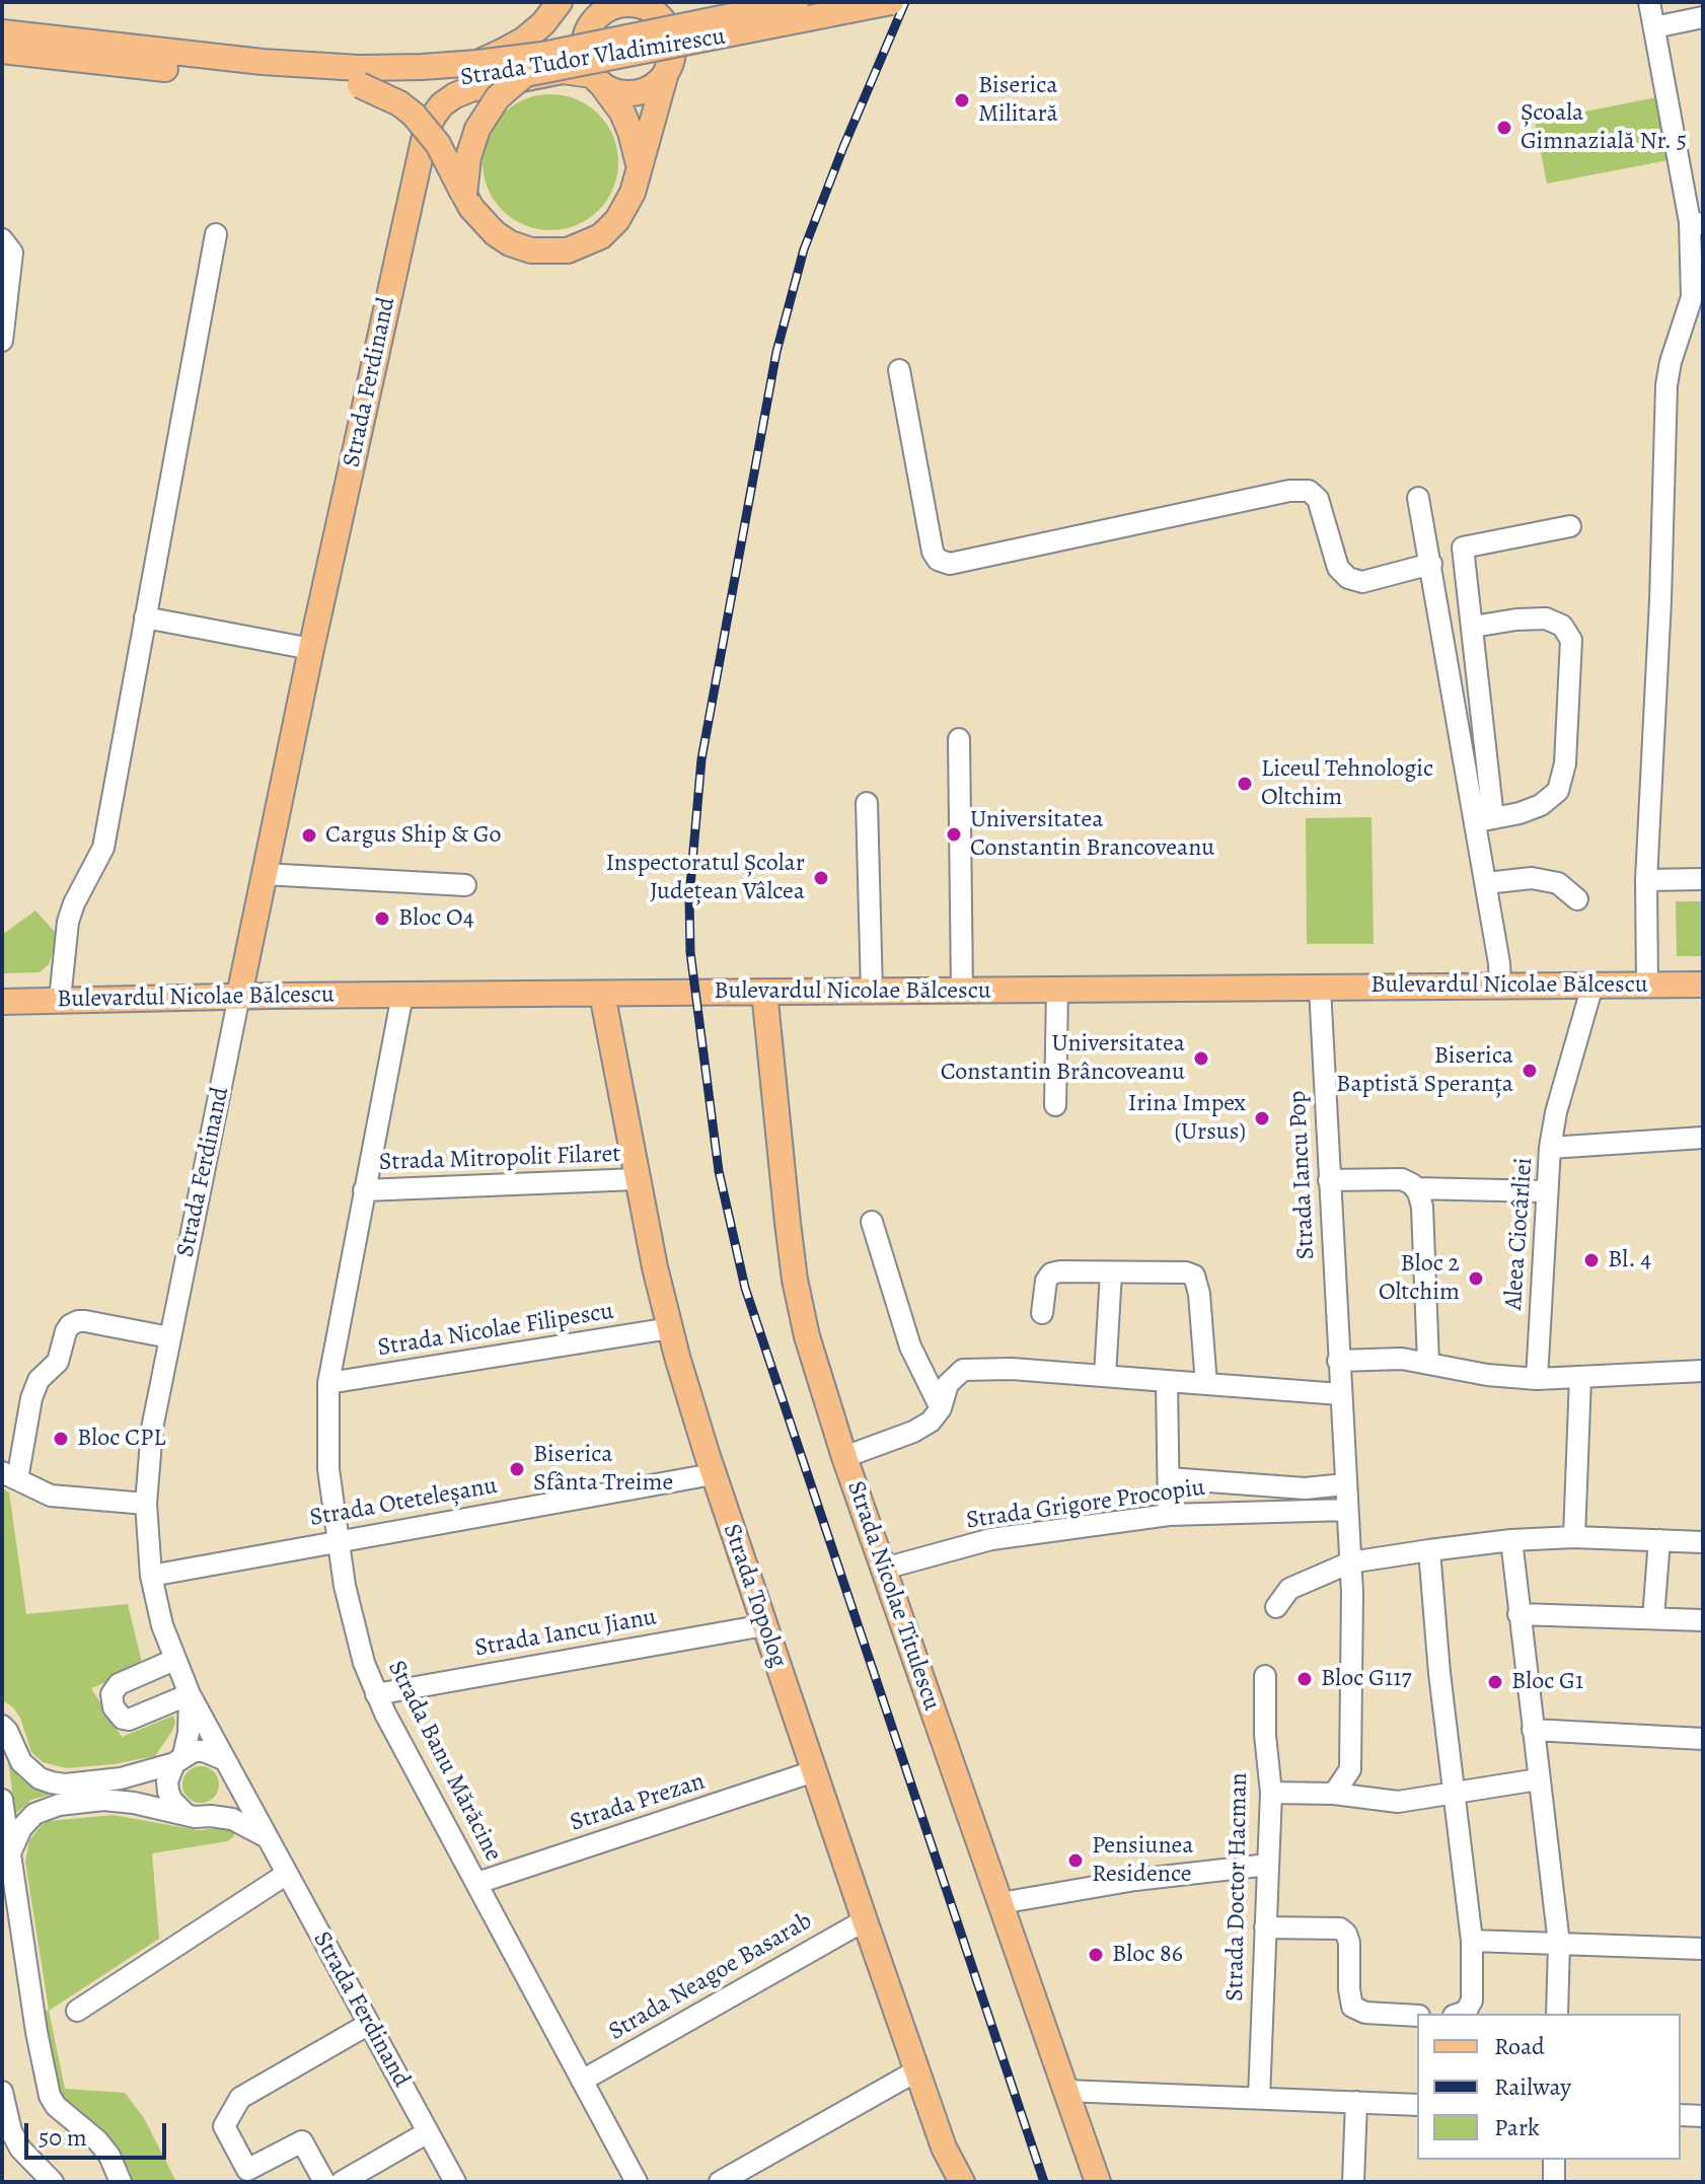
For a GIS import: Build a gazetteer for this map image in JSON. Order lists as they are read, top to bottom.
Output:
{
  "streets": {
    "main road": [
      "Strada Tudor Vladimirescu",
      "Strada Ferdinand",
      "Bulevardul Nicolae Bălcescu",
      "Strada Topolog",
      "Strada Nicolae Titulescu"
    ],
    "street": [
      "Strada Mitropolit Filaret",
      "Strada Iancu Pop",
      "Aleea Ciocârliei",
      "Strada Nicolae Filipescu",
      "Strada Oteteleșanu",
      "Strada Grigore Procopiu",
      "Strada Iancu Jianu",
      "Strada Banu Mărăcine",
      "Strada Prezan",
      "Strada Doctor Hacman",
      "Strada Neagoe Basarab"
    ]
  },
  "crossings": [
    ["Strada Tudor Vladimirescu", "Strada Ferdinand"],
    ["Strada Ferdinand", "Bulevardul Nicolae Bălcescu"],
    ["Strada Ferdinand", "Strada Oteteleșanu"],
    ["Bulevardul Nicolae Bălcescu", "Strada Iancu Pop"],
    ["Bulevardul Nicolae Bălcescu", "Strada Topolog"],
    ["Bulevardul Nicolae Bălcescu", "Strada Nicolae Titulescu"],
    ["Bulevardul Nicolae Bălcescu", "Strada Banu Mărăcine"],
    ["Strada Mitropolit Filaret", "Strada Topolog"],
    ["Strada Mitropolit Filaret", "Strada Banu Mărăcine"],
    ["Strada Nicolae Filipescu", "Strada Topolog"],
    ["Strada Nicolae Filipescu", "Strada Banu Mărăcine"],
    ["Strada Oteteleșanu", "Strada Topolog"],
    ["Strada Oteteleșanu", "Strada Banu Mărăcine"],
    ["Strada Grigore Procopiu", "Strada Nicolae Titulescu"],
    ["Strada Topolog", "Strada Iancu Jianu"],
    ["Strada Topolog", "Strada Prezan"],
    ["Strada Topolog", "Strada Neagoe Basarab"],
    ["Strada Iancu Jianu", "Strada Banu Mărăcine"],
    ["Strada Banu Mărăcine", "Strada Prezan"],
    ["Strada Banu Mărăcine", "Strada Neagoe Basarab"]
  ],
  "places": [
    "Biserica Militară",
    "Școala Gimnazială Nr. 5",
    "Liceul Tehnologic Oltchim",
    "Universitatea Constantin Brancoveanu",
    "Cargus Ship & Go",
    "Inspectoratul Școlar Județean Vâlcea",
    "Bloc O4",
    "Universitatea Constantin Brâncoveanu",
    "Biserica Baptistă Speranța",
    "Irina Impex (Ursus)",
    "Bl. 4",
    "Bloc 2 Oltchim",
    "Bloc CPL",
    "Biserica Sfânta Treime",
    "Bloc G117",
    "Bloc G1",
    "Pensiunea Residence",
    "Bloc 86"
  ],
  "legend": ["Road", "Railway", "Park"],
  "scale_bar": "50 m"
}
